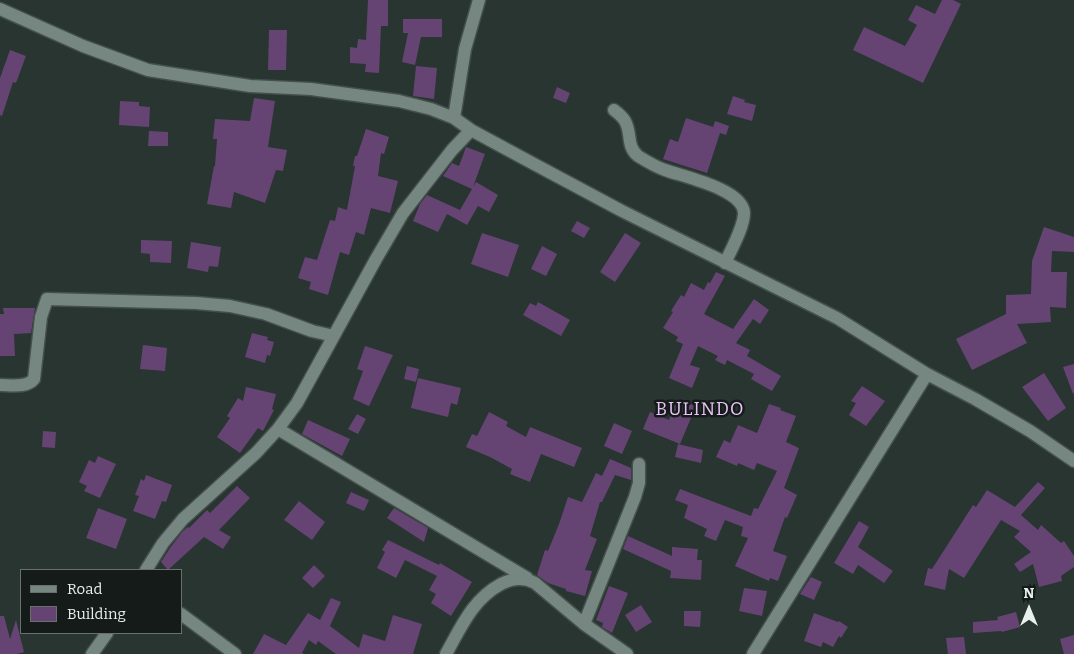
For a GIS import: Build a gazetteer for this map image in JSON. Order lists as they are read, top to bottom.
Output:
{
  "districts": ["BULINDO"],
  "legend": ["Road", "Building"],
  "north": "top"
}
